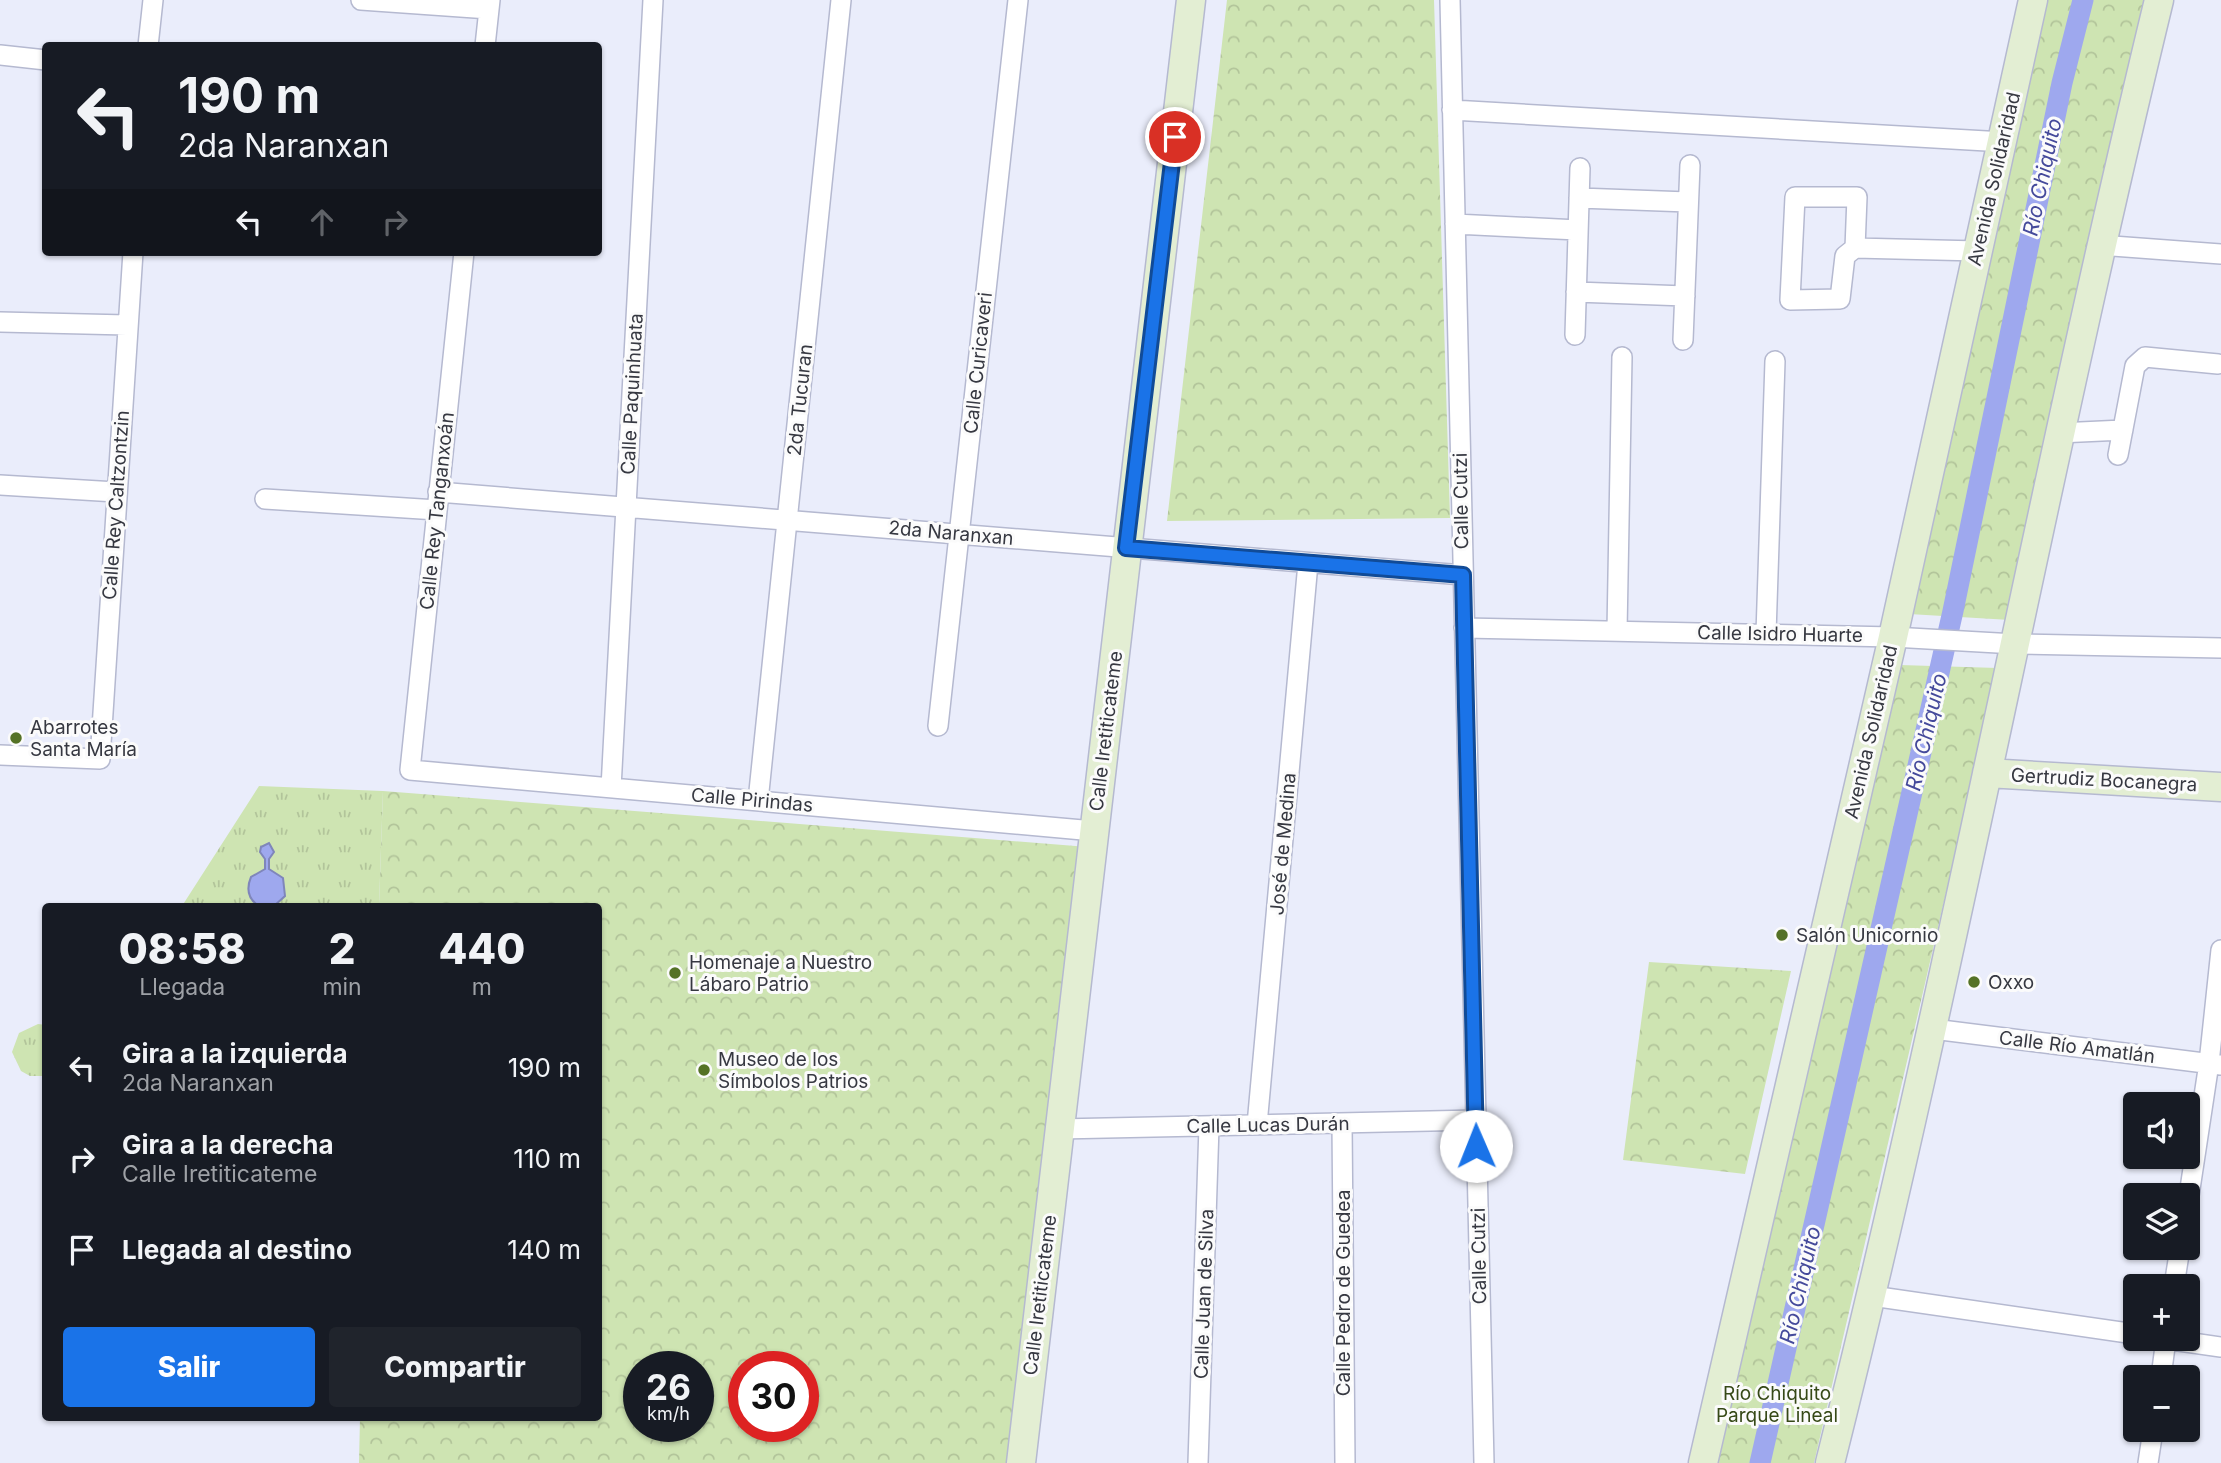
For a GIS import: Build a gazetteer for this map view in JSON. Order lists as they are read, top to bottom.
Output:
{
  "streets": {
    "main road": ["Avenida Solidaridad", "Calle Iretiticateme", "Gertrudiz Bocanegra"],
    "street": [
      "Calle Curicaveri",
      "Calle Paquinhuata",
      "2da Tucuran",
      "Calle Cutzi",
      "Calle Rey Caltzontzin",
      "Calle Rey Tanganxoán",
      "2da Naranxan",
      "Calle Isidro Huarte",
      "Calle Pirindas",
      "José de Medina",
      "Calle Río Amatlán",
      "Calle Lucas Durán",
      "Calle Pedro de Guedea",
      "Calle Juan de Silva"
    ]
  },
  "crossings": [
    ["Avenida Solidaridad", "Calle Isidro Huarte"],
    ["Calle Curicaveri", "2da Naranxan"],
    ["Calle Paquinhuata", "2da Naranxan"],
    ["Calle Paquinhuata", "Calle Pirindas"],
    ["2da Tucuran", "2da Naranxan"],
    ["2da Tucuran", "Calle Pirindas"],
    ["Calle Cutzi", "2da Naranxan"],
    ["Calle Cutzi", "Calle Isidro Huarte"],
    ["Calle Cutzi", "Calle Lucas Durán"],
    ["Calle Rey Tanganxoán", "2da Naranxan"],
    ["Calle Rey Tanganxoán", "Calle Pirindas"],
    ["2da Naranxan", "Calle Iretiticateme"],
    ["2da Naranxan", "José de Medina"],
    ["Calle Iretiticateme", "Calle Pirindas"],
    ["Calle Iretiticateme", "Calle Lucas Durán"],
    ["José de Medina", "Calle Lucas Durán"],
    ["Calle Lucas Durán", "Calle Pedro de Guedea"],
    ["Calle Lucas Durán", "Calle Juan de Silva"]
  ],
  "water": ["Río Chiquito"],
  "parks": ["Río Chiquito Parque Lineal"],
  "places": [
    "Abarrotes Santa María",
    "Salón Unicornio",
    "Homenaje a Nuestro Lábaro Patrio",
    "Oxxo",
    "Museo de los Símbolos Patrios"
  ],
  "page": {
    "turn": ["190 m", "2da Naranxan"],
    "eta": [
      "08:58",
      "Llegada",
      "2",
      "min",
      "440",
      "m"
    ],
    "list": [
      {
        "name": "Gira a la izquierda",
        "note": "2da Naranxan",
        "value": "190 m"
      },
      {
        "name": "Gira a la derecha",
        "note": "Calle Iretiticateme",
        "value": "110 m"
      },
      {
        "name": "Llegada al destino",
        "value": "140 m"
      }
    ],
    "map_buttons": ["+", "−"],
    "buttons": ["Salir", "Compartir"],
    "speed": "26 km/h",
    "limit": "30"
  }
}
